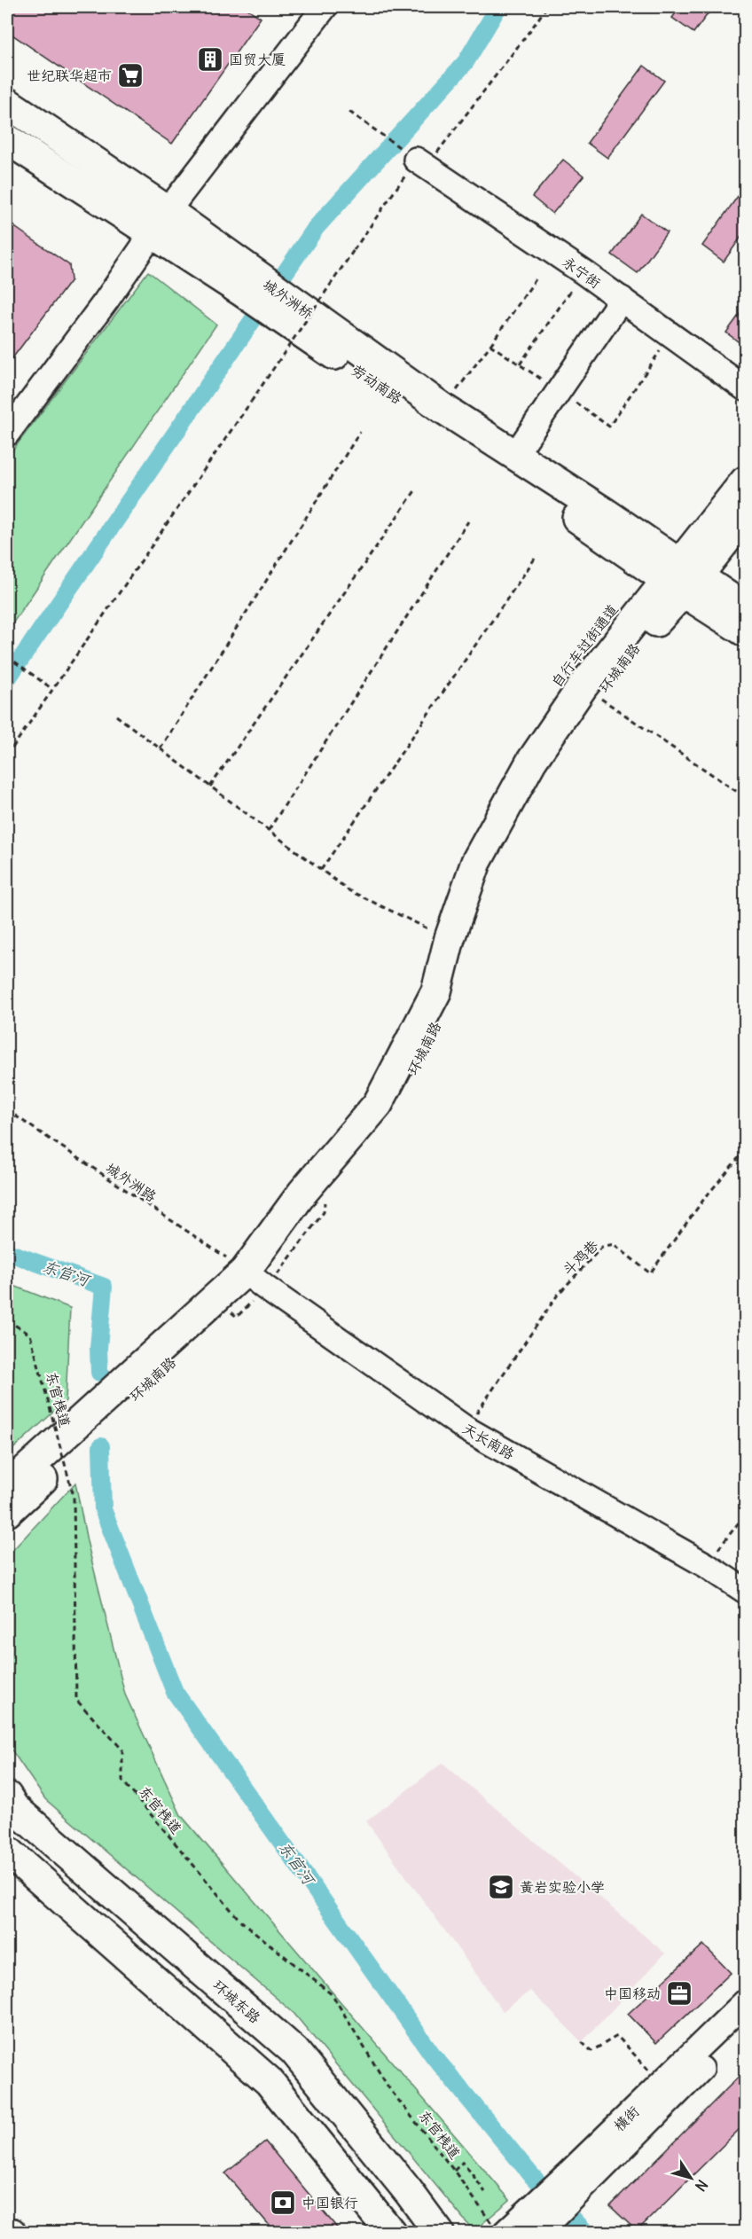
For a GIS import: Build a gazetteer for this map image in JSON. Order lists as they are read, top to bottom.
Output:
{
  "streets": {
    "main road": [
      "城外洲桥",
      "劳动南路",
      "环城南路",
      "环城东路"
    ],
    "street": ["永宁街", "天长南路", "横街"],
    "path": ["城外洲路", "斗鸡巷", "东官栈道"]
  },
  "crossings": [
    ["城外洲桥", "劳动南路"],
    ["劳动南路", "环城南路"],
    ["环城南路", "城外洲路"],
    ["环城南路", "天长南路"],
    ["城外洲路", "天长南路"],
    ["斗鸡巷", "天长南路"]
  ],
  "water": ["东官河"],
  "places": {
    "building": ["国贸大厦"],
    "supermarket": ["世纪联华超市"],
    "school or university": ["黄岩实验小学"],
    "office": ["中国移动"],
    "bank": ["中国银行"]
  },
  "north": "bottom right"
}
